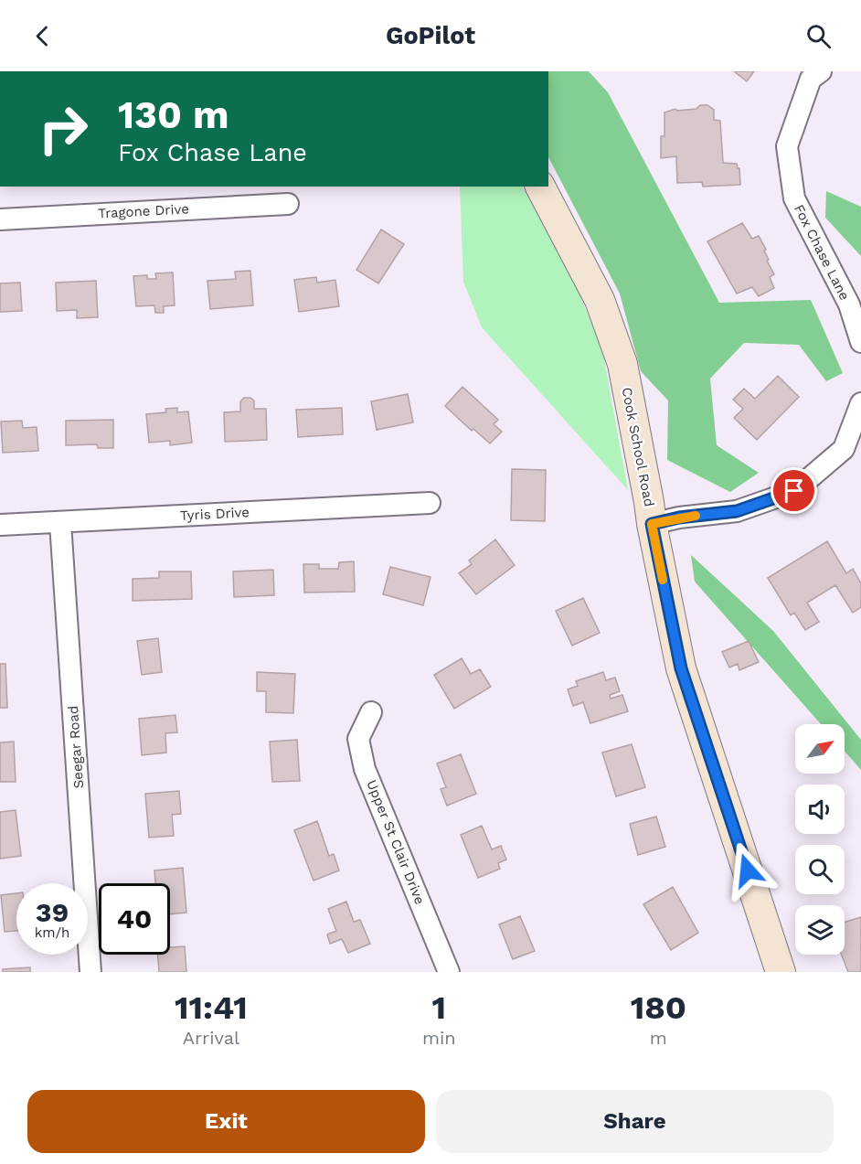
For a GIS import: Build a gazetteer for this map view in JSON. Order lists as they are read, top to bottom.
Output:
{
  "streets": {
    "street": [
      "Tragone Drive",
      "Fox Chase Lane",
      "Cook School Road",
      "Tyris Drive",
      "Seegar Road",
      "Upper St Clair Drive"
    ]
  },
  "crossings": [
    ["Tyris Drive", "Seegar Road"]
  ],
  "north": "top right",
  "page": {
    "header": "GoPilot",
    "turn": ["130 m", "Fox Chase Lane"],
    "speed": "39 km/h",
    "limit": "40",
    "eta": [
      "11:41",
      "Arrival",
      "1",
      "min",
      "180",
      "m"
    ],
    "buttons": ["Exit", "Share"]
  }
}
